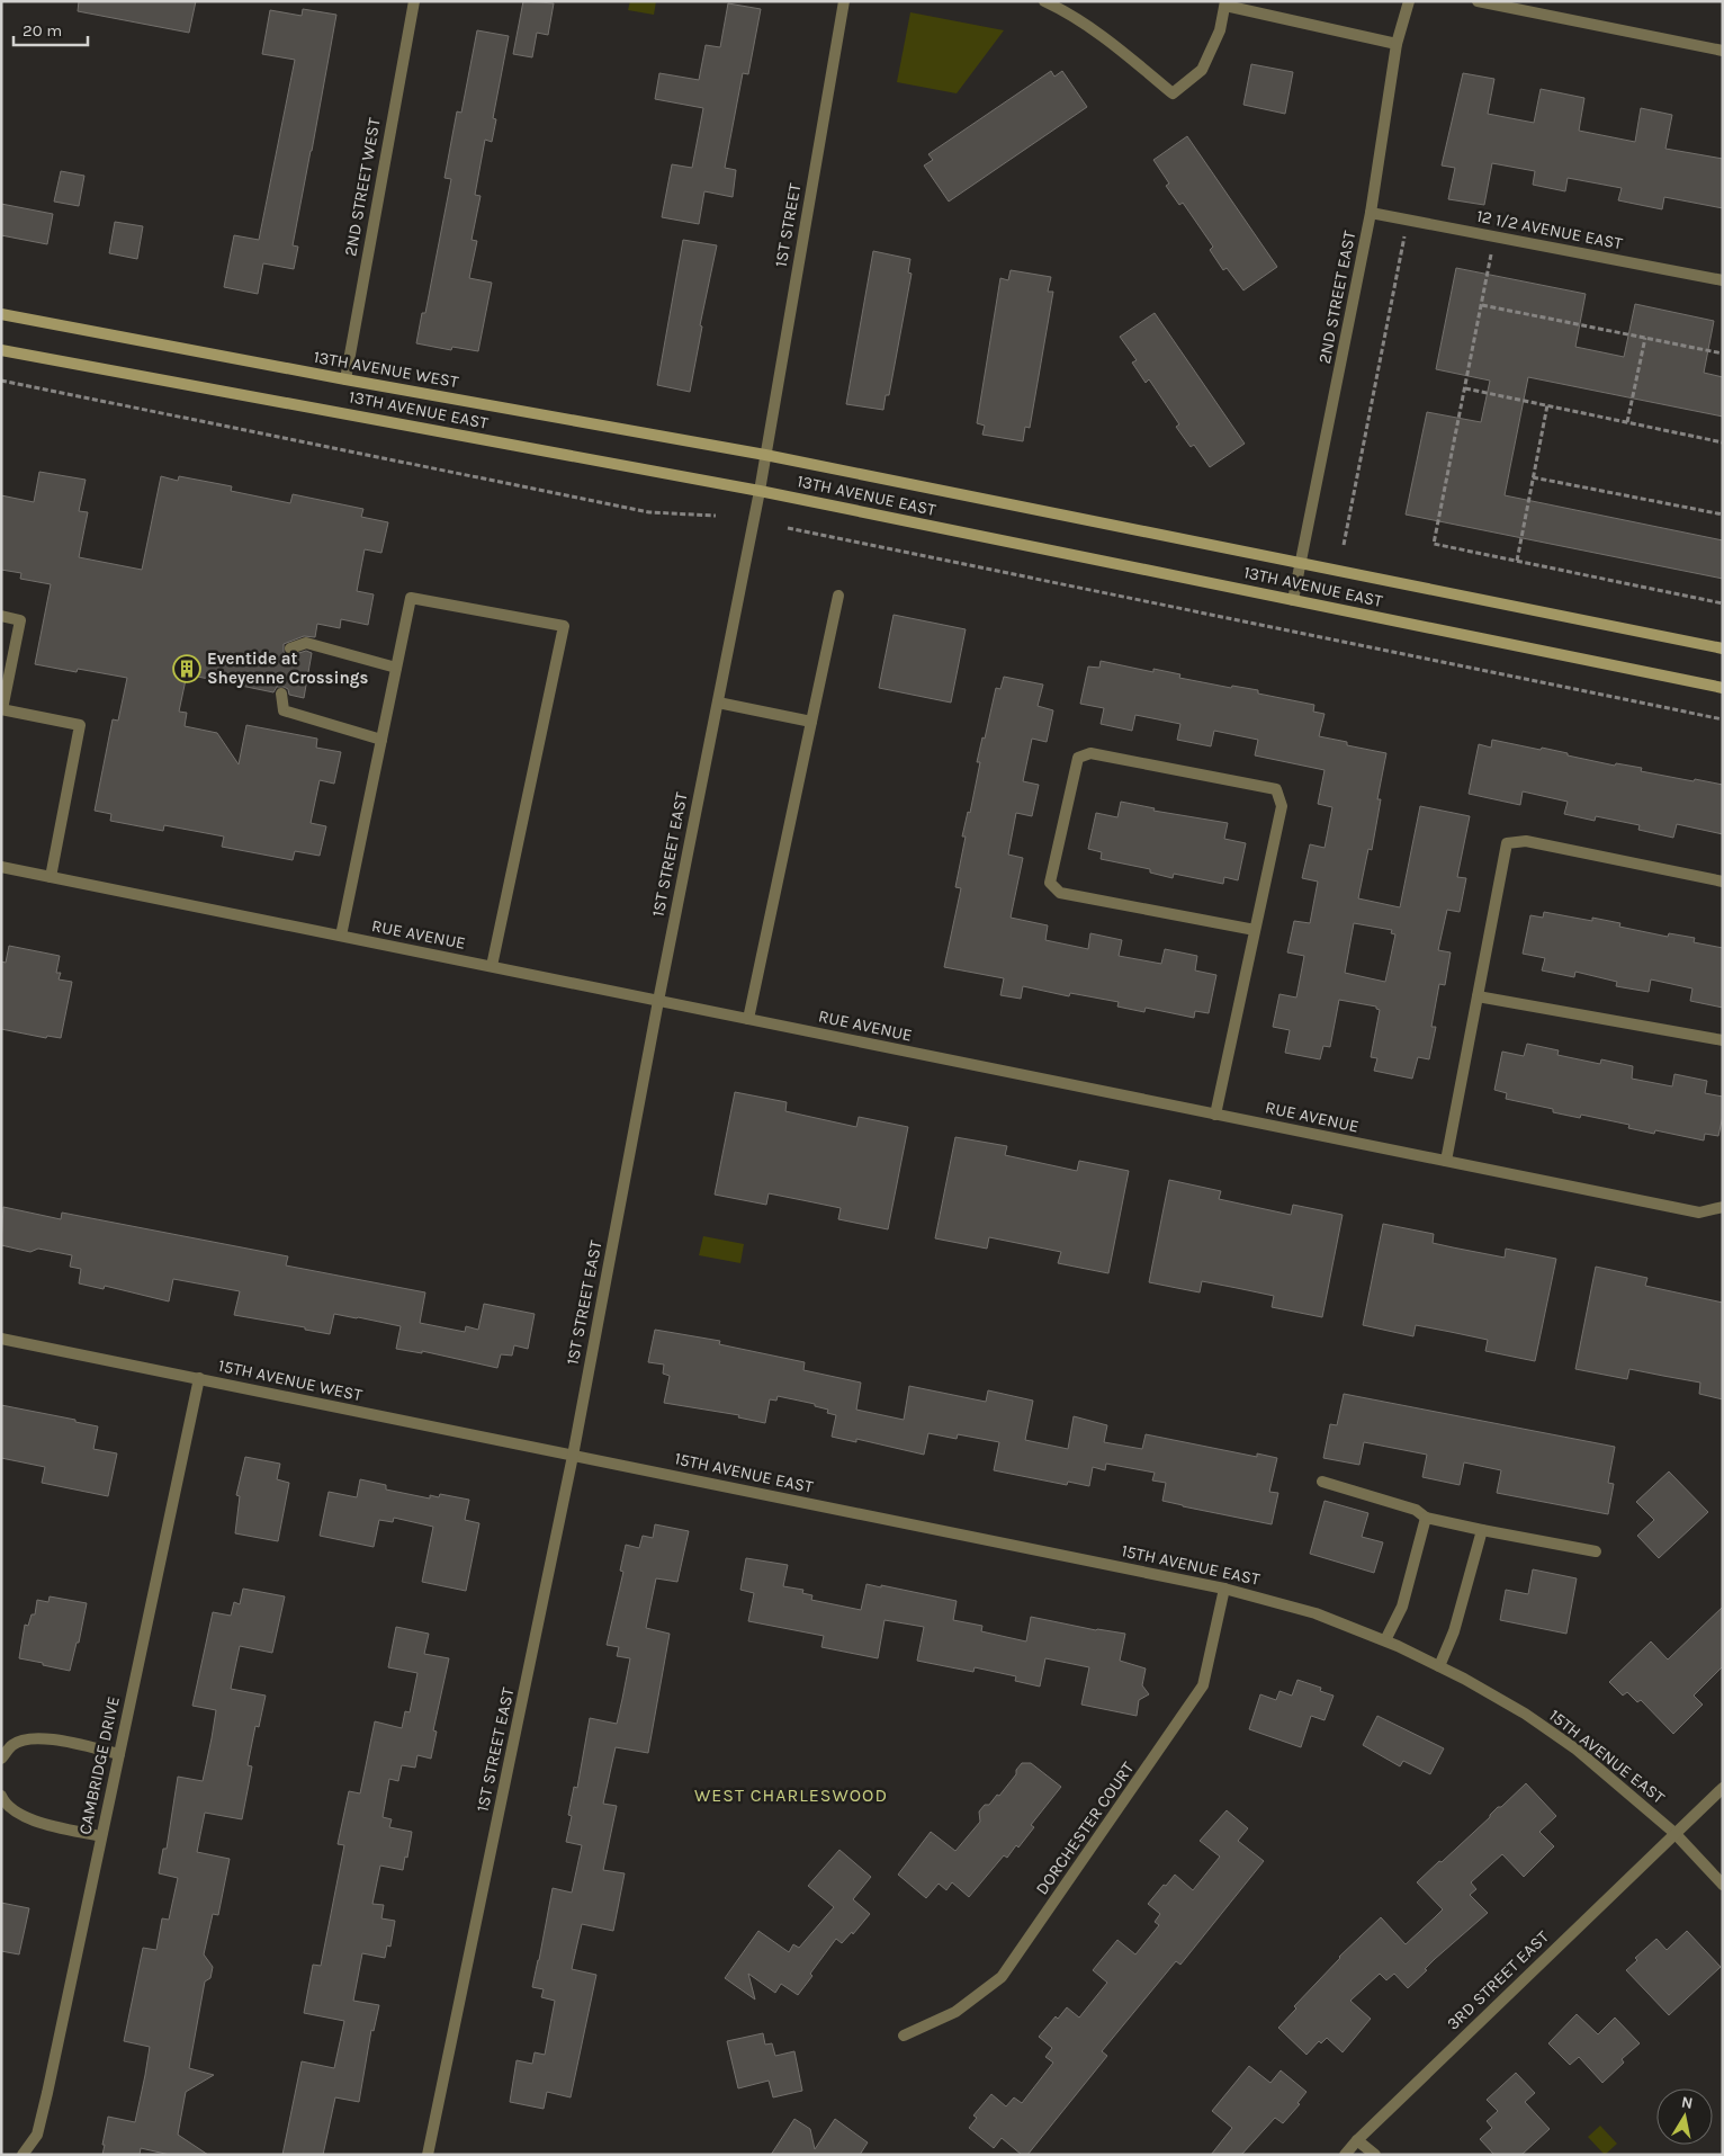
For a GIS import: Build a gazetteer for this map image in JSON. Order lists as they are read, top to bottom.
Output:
{
  "streets": {
    "main road": ["13TH AVENUE WEST", "13TH AVENUE EAST"],
    "street": [
      "2ND STREET WEST",
      "1ST STREET",
      "12 1/2 AVENUE EAST",
      "2ND STREET EAST",
      "1ST STREET EAST",
      "RUE AVENUE",
      "15TH AVENUE WEST",
      "15TH AVENUE EAST",
      "CAMBRIDGE DRIVE",
      "DORCHESTER COURT",
      "3RD STREET EAST"
    ]
  },
  "crossings": [
    ["2ND STREET WEST", "13TH AVENUE WEST"],
    ["1ST STREET", "13TH AVENUE WEST"],
    ["1ST STREET", "13TH AVENUE EAST"],
    ["1ST STREET", "1ST STREET EAST"],
    ["12 1/2 AVENUE EAST", "2ND STREET EAST"],
    ["2ND STREET EAST", "13TH AVENUE EAST"],
    ["13TH AVENUE WEST", "13TH AVENUE EAST"],
    ["13TH AVENUE WEST", "1ST STREET EAST"],
    ["13TH AVENUE EAST", "1ST STREET EAST"],
    ["1ST STREET EAST", "RUE AVENUE"],
    ["1ST STREET EAST", "15TH AVENUE WEST"],
    ["1ST STREET EAST", "15TH AVENUE EAST"],
    ["15TH AVENUE WEST", "15TH AVENUE EAST"],
    ["15TH AVENUE WEST", "CAMBRIDGE DRIVE"],
    ["15TH AVENUE EAST", "DORCHESTER COURT"],
    ["15TH AVENUE EAST", "3RD STREET EAST"]
  ],
  "districts": ["WEST CHARLESWOOD"],
  "places": {
    "building": ["Eventide at Sheyenne Crossings"]
  },
  "scale_bar": "20 m",
  "north": "top"
}
